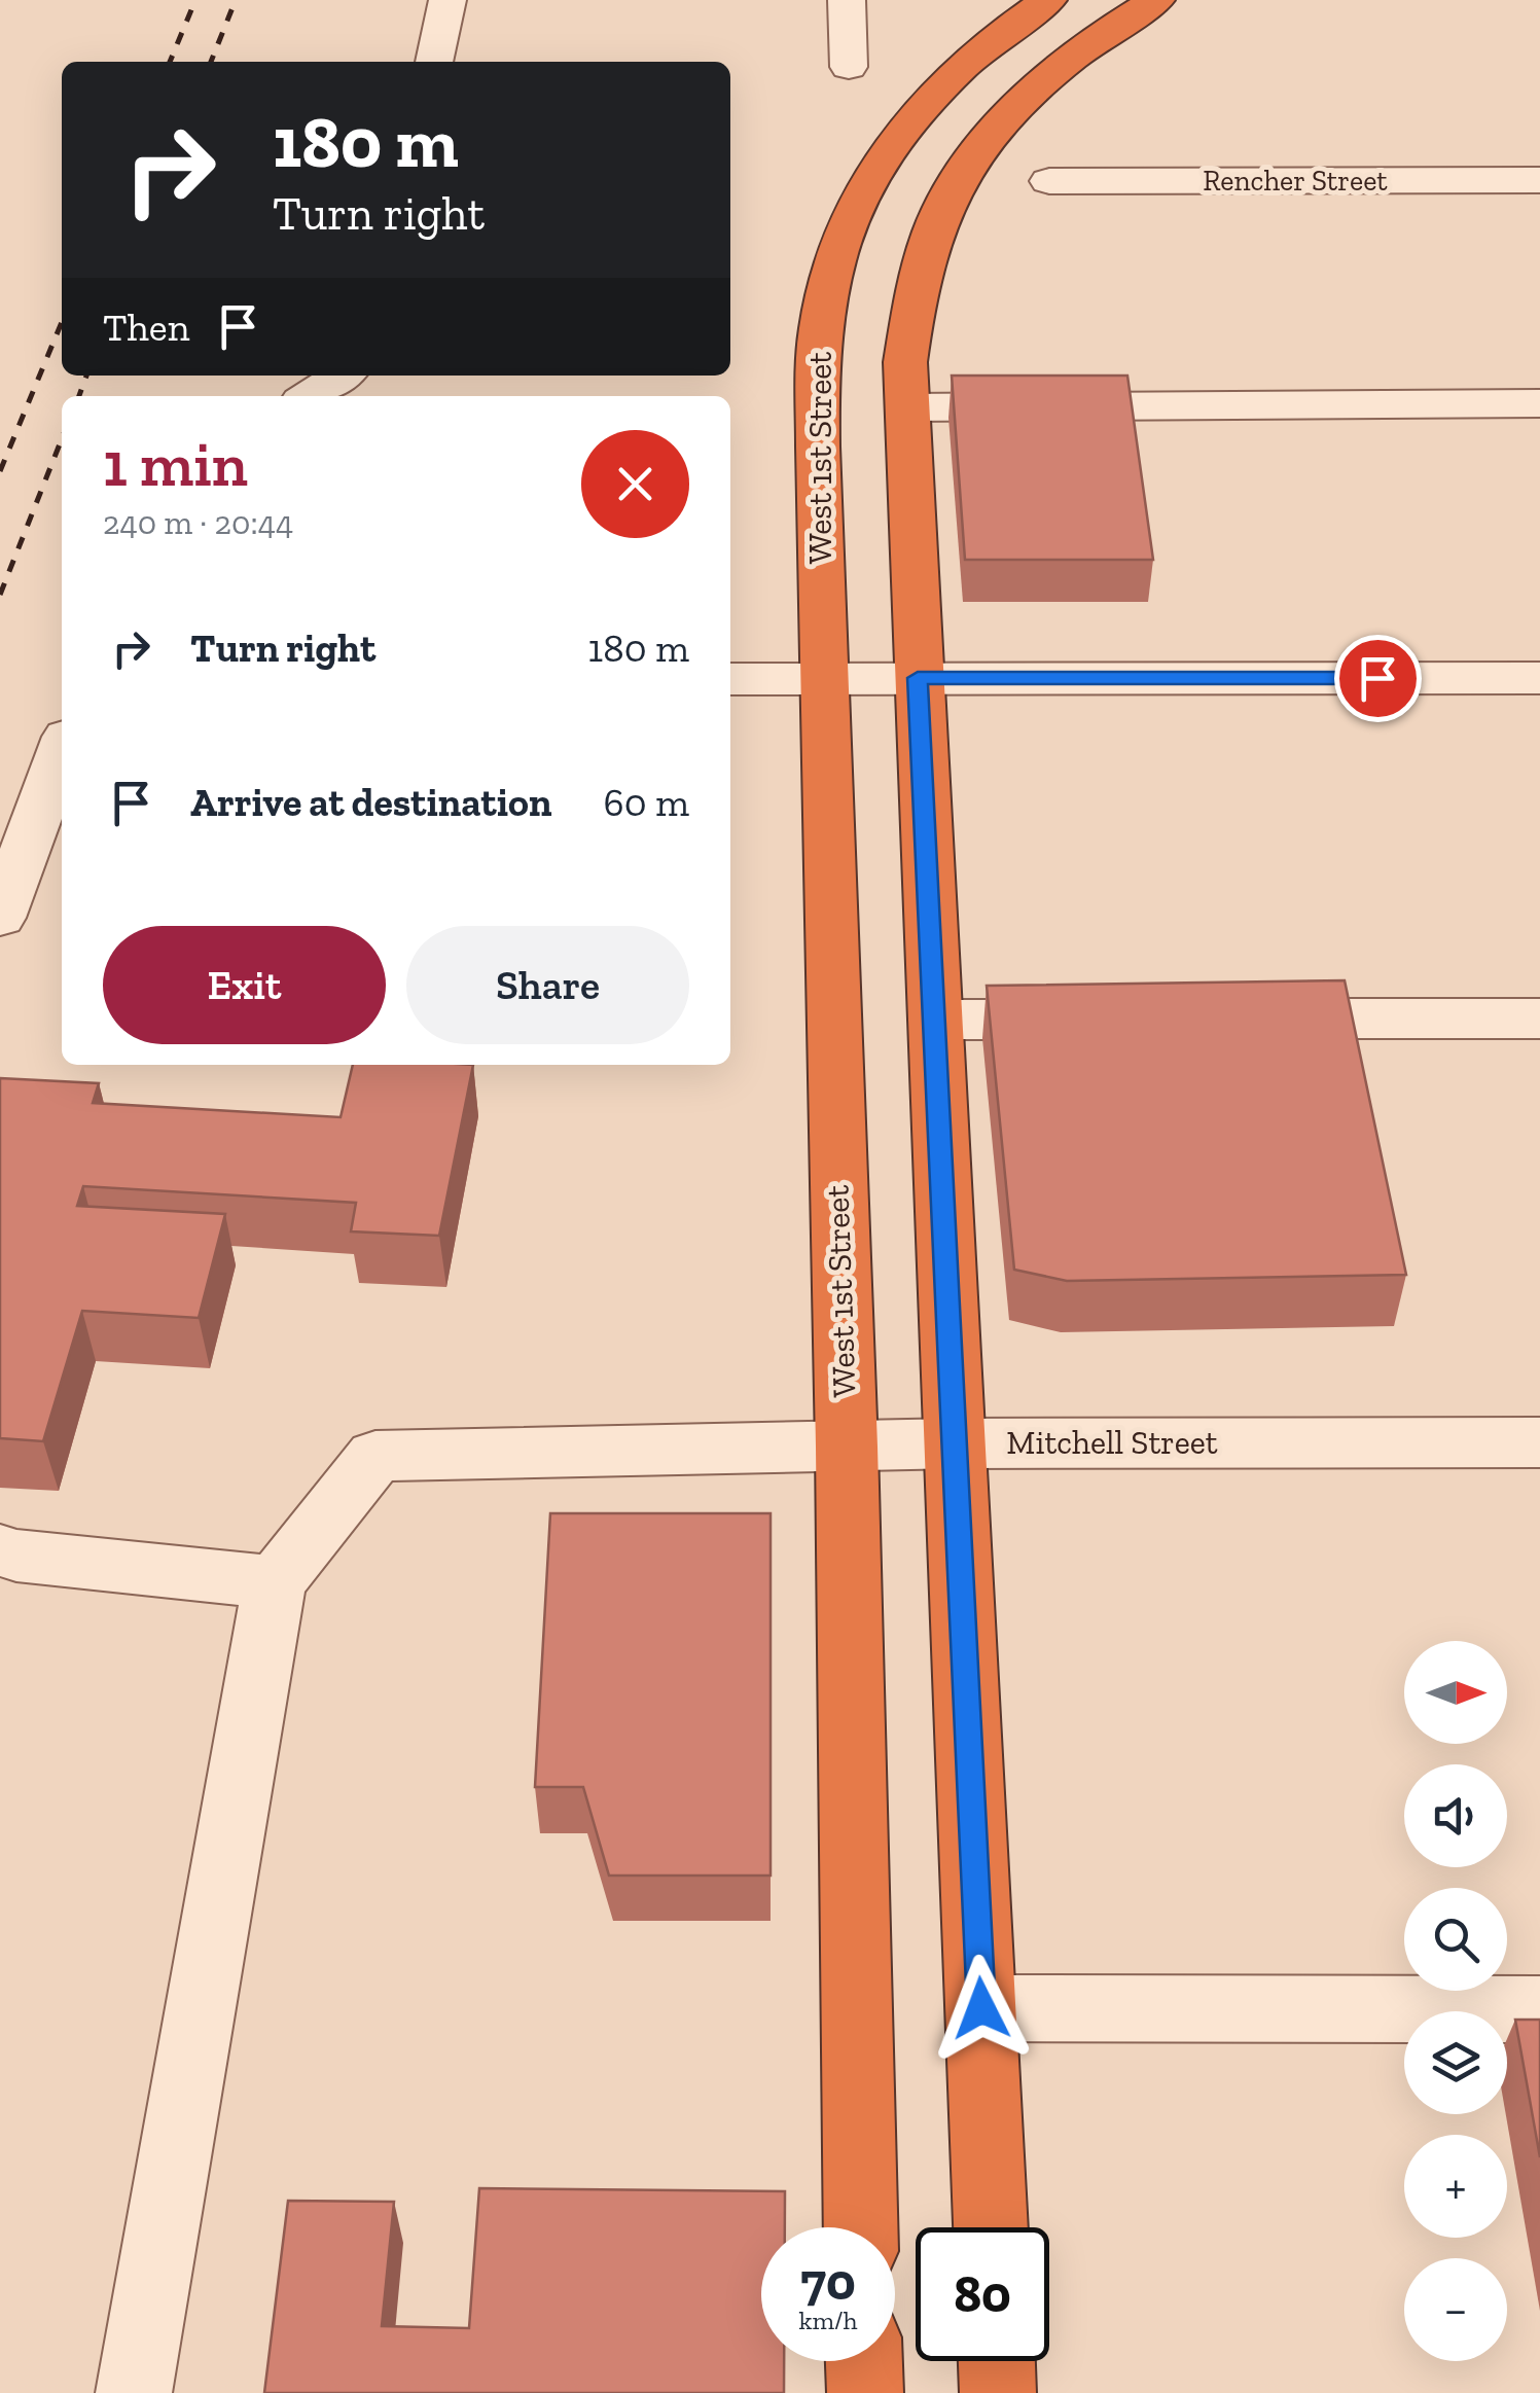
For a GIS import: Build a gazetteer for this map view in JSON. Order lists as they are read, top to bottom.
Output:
{
  "streets": {
    "highway": ["West 1st Street"],
    "street": ["Rencher Street", "Mitchell Street"]
  },
  "crossings": [
    ["West 1st Street", "Mitchell Street"]
  ],
  "north": "right",
  "page": {
    "turn": ["180 m", "Turn right"],
    "then": "Then",
    "heading": ["1 min", "240 m · 20:44"],
    "list": [
      {
        "name": "Turn right",
        "value": "180 m"
      },
      {
        "name": "Arrive at destination",
        "value": "60 m"
      }
    ],
    "buttons": ["Exit", "Share"],
    "map_buttons": ["+", "−"],
    "speed": "70 km/h",
    "limit": "80"
  }
}
